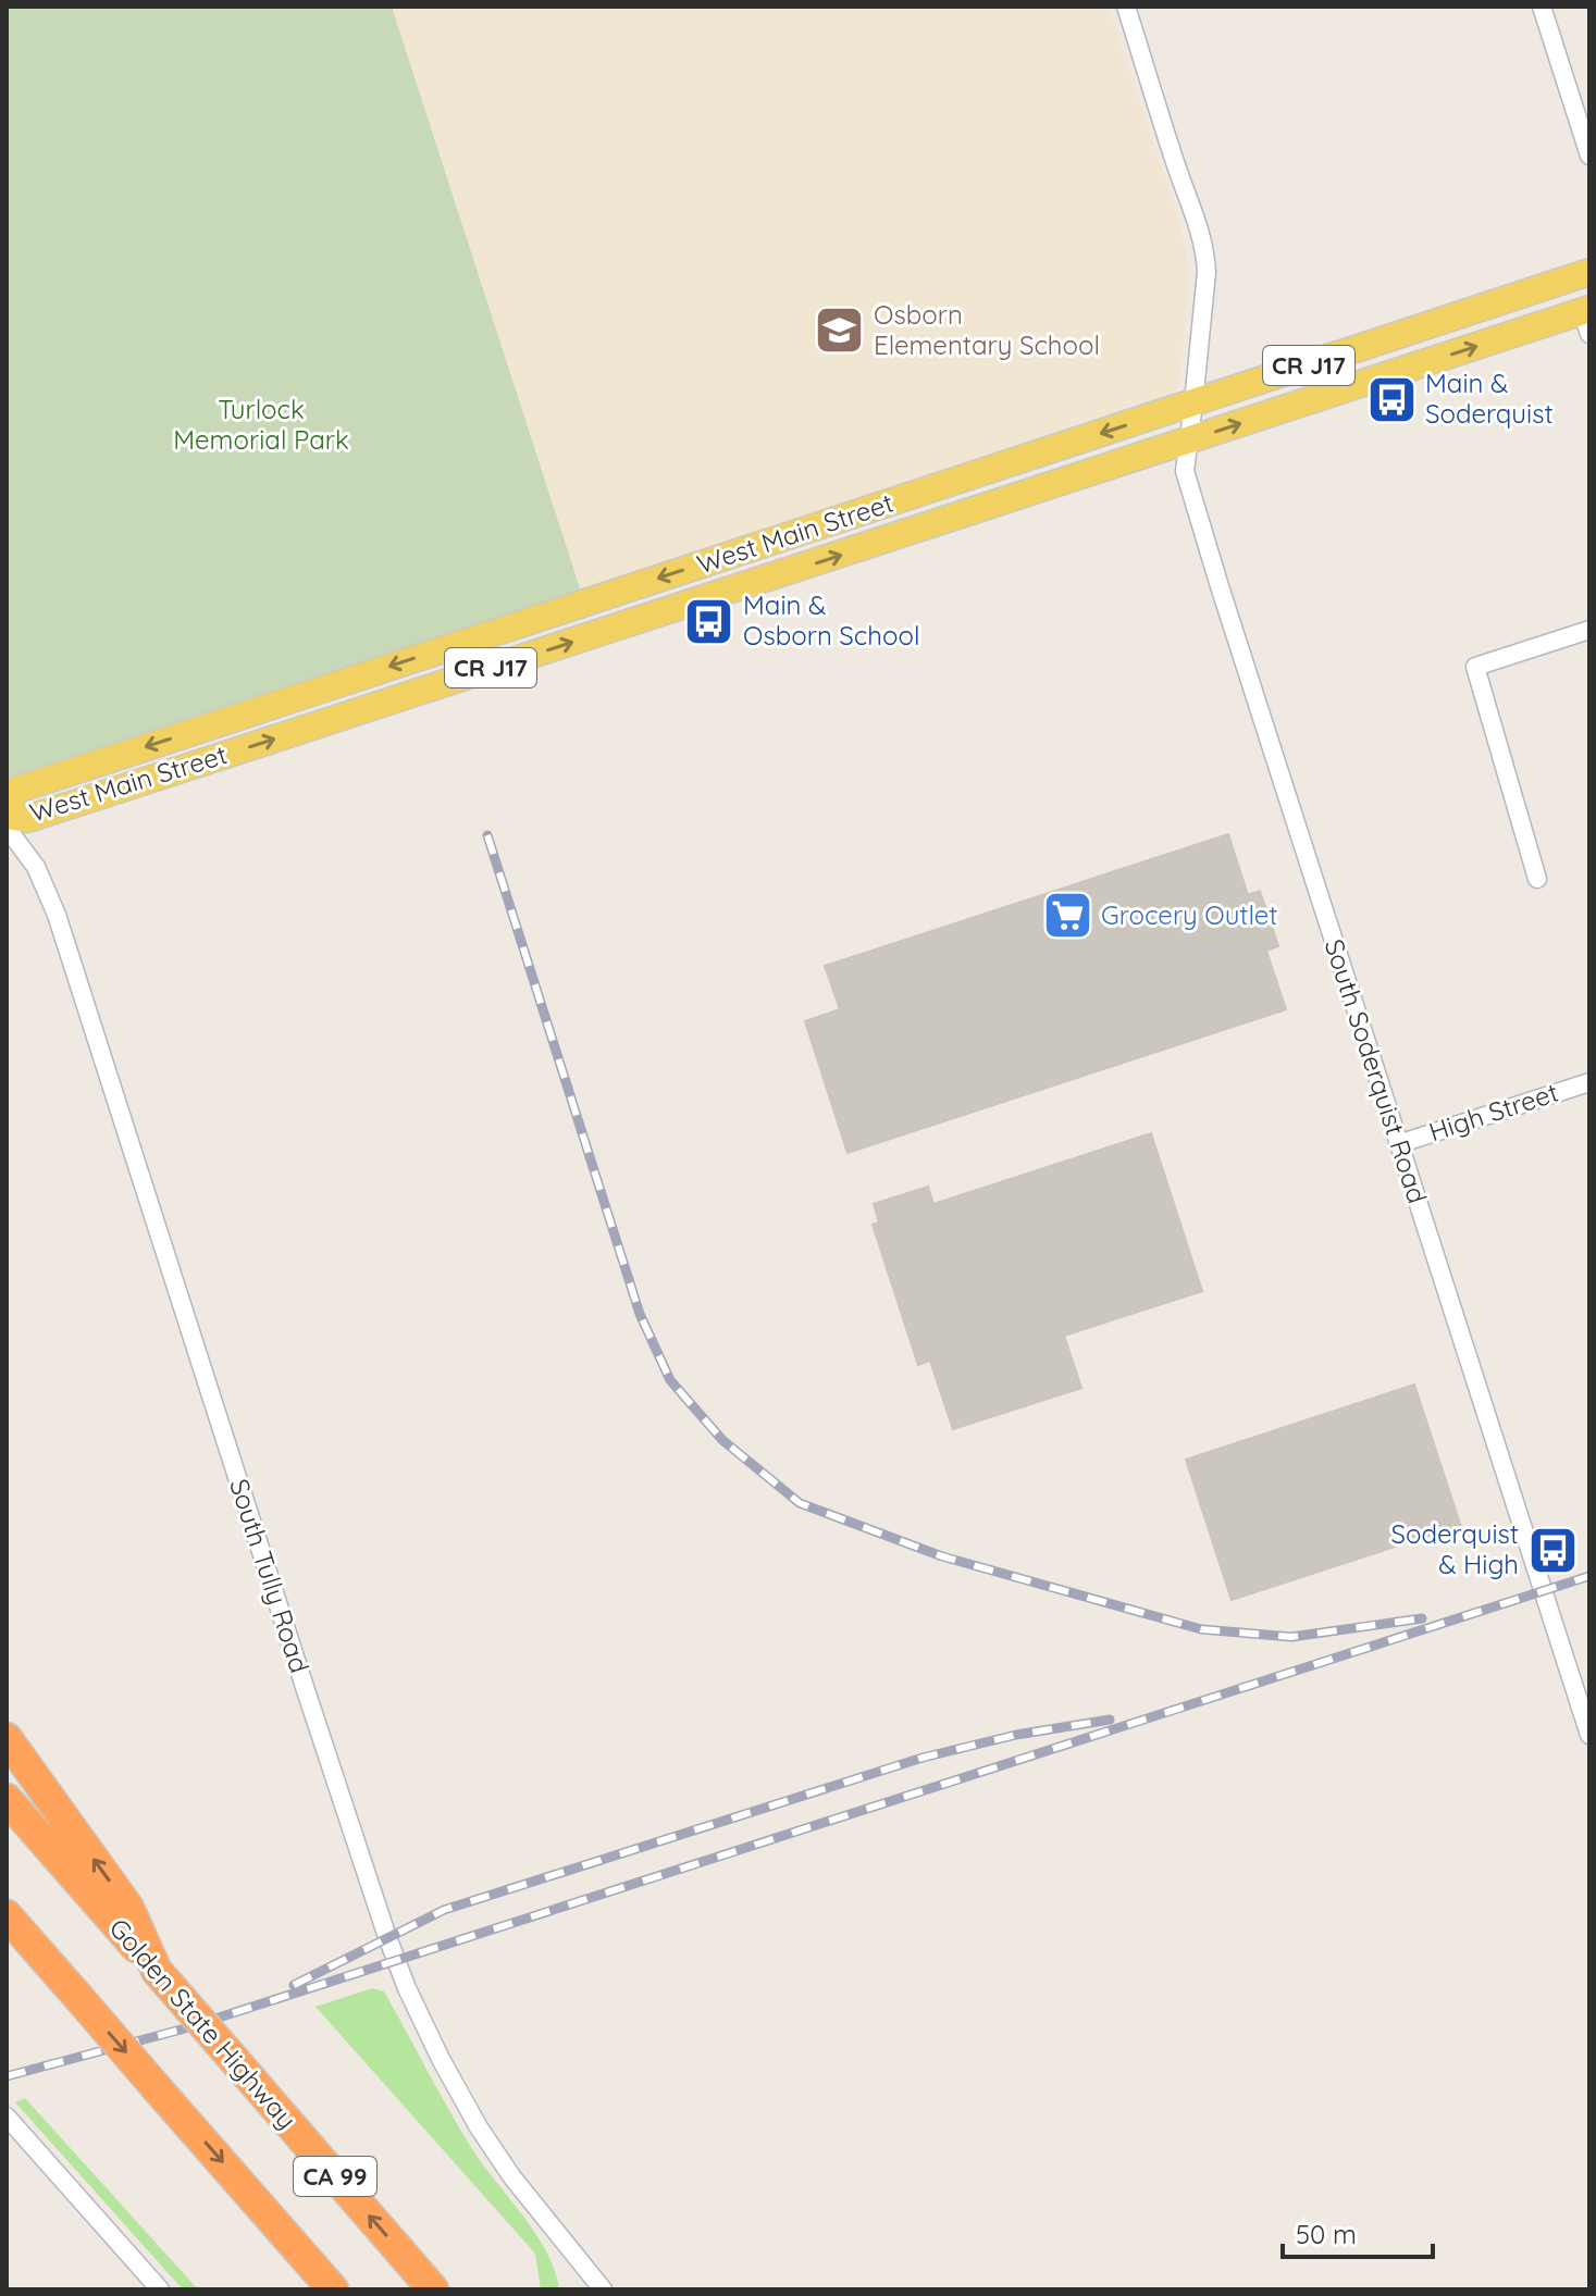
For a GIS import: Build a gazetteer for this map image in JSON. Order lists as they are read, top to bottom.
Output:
{
  "streets": {
    "highway": ["Golden State Highway", "CA 99"],
    "main road": ["CR J17", "West Main Street"],
    "street": ["South Soderquist Road", "High Street", "South Tully Road"]
  },
  "crossings": [
    ["West Main Street", "South Soderquist Road"],
    ["South Soderquist Road", "High Street"]
  ],
  "parks": ["Turlock Memorial Park"],
  "places": {
    "school or university": ["Osborn Elementary School"],
    "bus stop": ["Main & Soderquist", "Main & Osborn School", "Soderquist & High"],
    "supermarket": ["Grocery Outlet"]
  },
  "scale_bar": "50 m"
}
